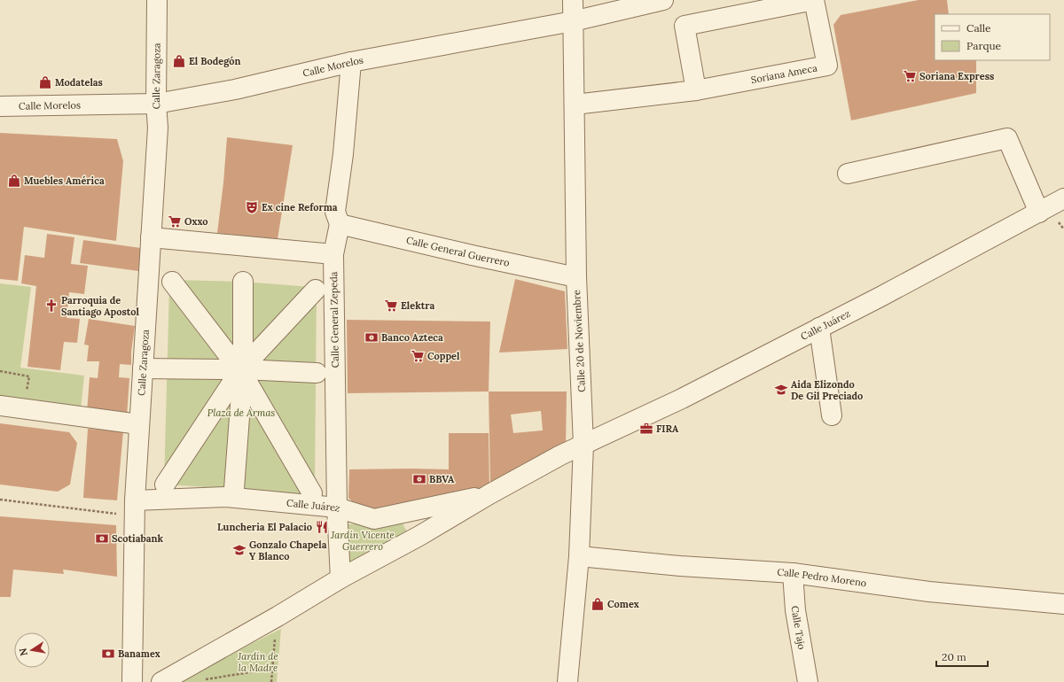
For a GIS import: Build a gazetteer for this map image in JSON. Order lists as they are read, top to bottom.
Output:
{
  "streets": {
    "street": [
      "Calle Morelos",
      "Soriana Ameca",
      "Calle Zaragoza",
      "Calle General Guerrero",
      "Calle General Zepeda",
      "Calle Juárez",
      "Calle 20 de Noviembre",
      "Calle Pedro Moreno",
      "Calle Tajo"
    ]
  },
  "crossings": [
    ["Calle Morelos", "Calle Zaragoza"],
    ["Calle Morelos", "Calle General Zepeda"],
    ["Calle Morelos", "Calle 20 de Noviembre"],
    ["Soriana Ameca", "Calle 20 de Noviembre"],
    ["Calle Zaragoza", "Calle Juárez"],
    ["Calle General Guerrero", "Calle General Zepeda"],
    ["Calle General Guerrero", "Calle 20 de Noviembre"],
    ["Calle General Zepeda", "Calle Juárez"],
    ["Calle Juárez", "Calle 20 de Noviembre"],
    ["Calle 20 de Noviembre", "Calle Pedro Moreno"],
    ["Calle Pedro Moreno", "Calle Tajo"]
  ],
  "parks": ["Plaza de Armas", "Jardín Vicente Guerrero", "Jardín de la Madre"],
  "places": {
    "shop": [
      "El Bodegón",
      "Modatelas",
      "Muebles América",
      "Comex"
    ],
    "supermarket": [
      "Soriana Express",
      "Oxxo",
      "Elektra",
      "Coppel"
    ],
    "theatre": ["Ex cine Reforma"],
    "church": ["Parroquia de Santiago Apostol"],
    "bank": [
      "Banco Azteca",
      "BBVA",
      "Scotiabank",
      "Banamex"
    ],
    "school or university": ["Aida Elizondo De Gil Preciado", "Gonzalo Chapela Y Blanco"],
    "office": ["FIRA"],
    "restaurant": ["Luncheria El Palacio"]
  },
  "legend": ["Calle", "Parque"],
  "scale_bar": "20 m",
  "north": "left"
}
